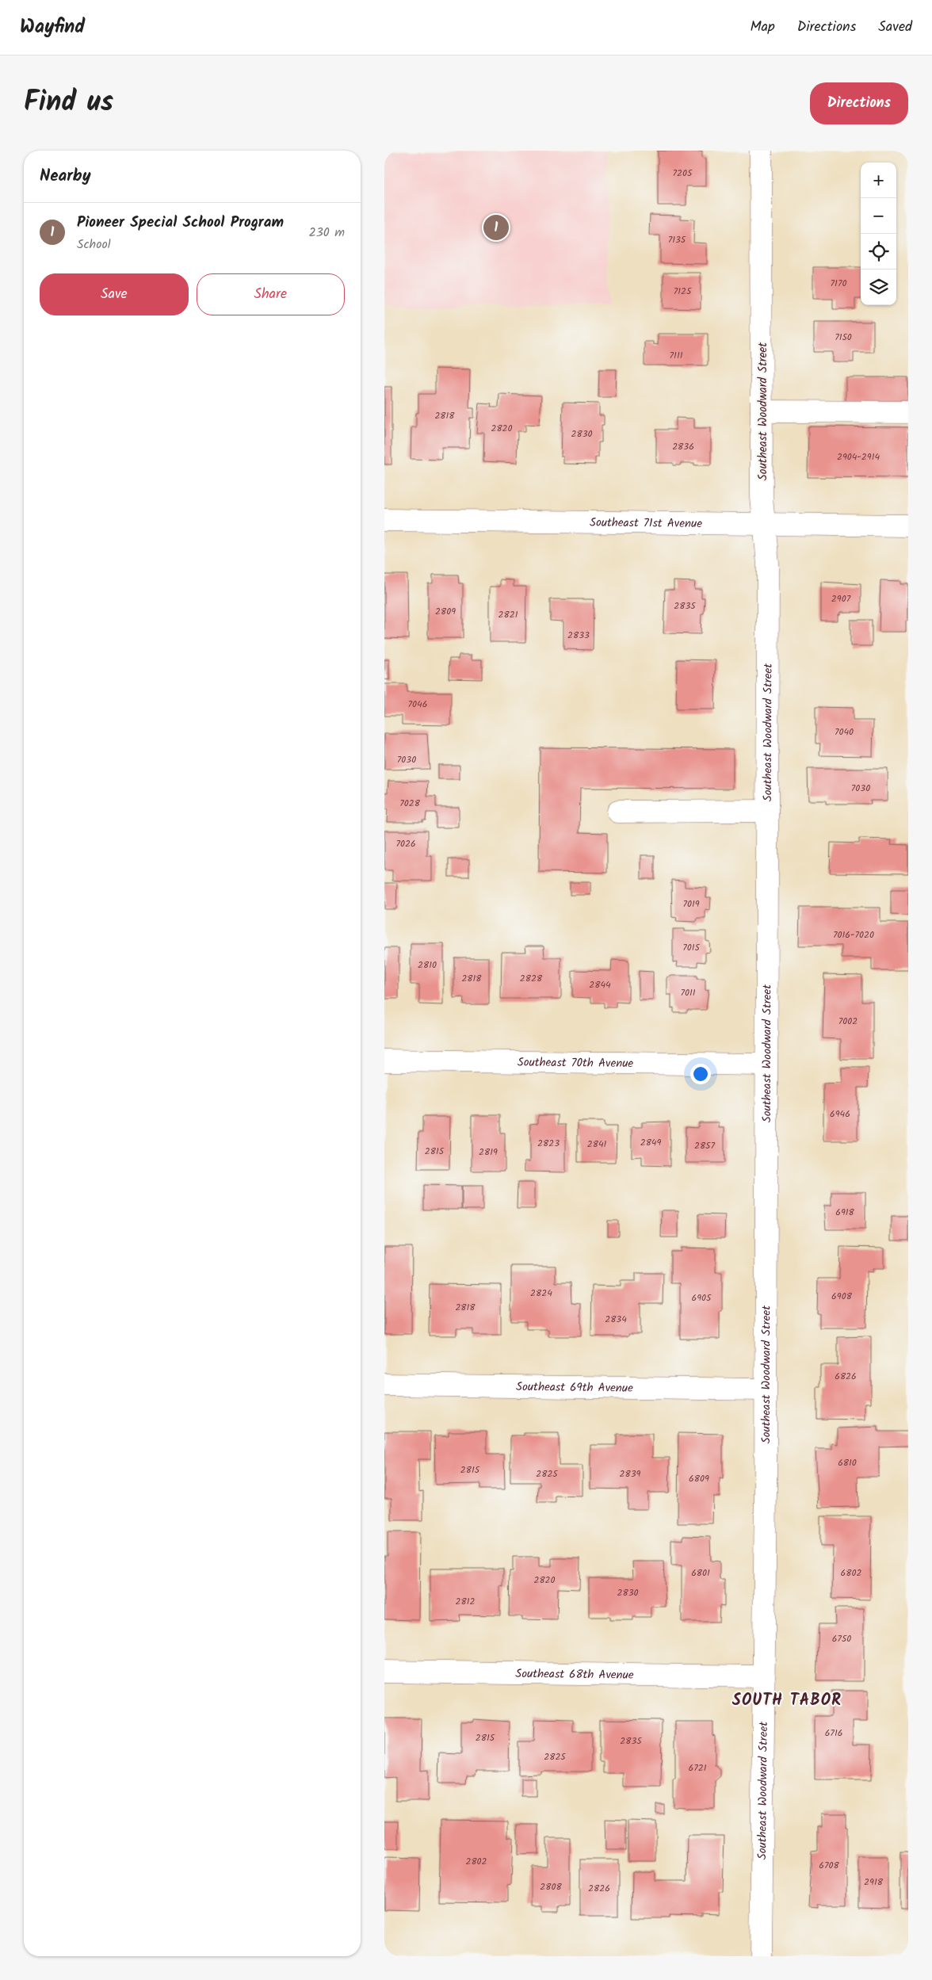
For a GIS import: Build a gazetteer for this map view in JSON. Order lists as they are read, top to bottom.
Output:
{
  "streets": {
    "street": [
      "Southeast Woodward Street",
      "Southeast 71st Avenue",
      "Southeast 70th Avenue",
      "Southeast 69th Avenue",
      "Southeast 68th Avenue"
    ]
  },
  "crossings": [
    ["Southeast Woodward Street", "Southeast 71st Avenue"],
    ["Southeast Woodward Street", "Southeast 70th Avenue"],
    ["Southeast Woodward Street", "Southeast 69th Avenue"],
    ["Southeast Woodward Street", "Southeast 68th Avenue"]
  ],
  "districts": ["SOUTH TABOR"],
  "house_numbers": [
    "7205",
    "7135",
    "7170",
    "7125",
    "7150",
    "7111",
    "2818",
    "2820",
    "2830",
    "2836",
    "2904-2914",
    "2907",
    "2835",
    "2809",
    "2821",
    "2833",
    "7046",
    "7040",
    "7030",
    "7030",
    "7028",
    "7026",
    "7019",
    "7016-7020",
    "7015",
    "2810",
    "2818",
    "2828",
    "2844",
    "7011",
    "7002",
    "6946",
    "2849",
    "2823",
    "2841",
    "2857",
    "2815",
    "2819",
    "6918",
    "2824",
    "6908",
    "6905",
    "2818",
    "2834",
    "6826",
    "6810",
    "2815",
    "2825",
    "2839",
    "6809",
    "6801",
    "6802",
    "2820",
    "2830",
    "2812",
    "6750",
    "6716",
    "2815",
    "2835",
    "2825",
    "6721",
    "2802",
    "6708",
    "2918",
    "2808",
    "2826"
  ],
  "page": {
    "header": "Wayfind",
    "nav": ["Map", "Directions", "Saved"],
    "title": "Find us",
    "buttons": [
      "Directions",
      ["Save", "Share"]
    ],
    "heading": "Nearby",
    "map_buttons": ["+", "−"],
    "list": [
      {
        "mark": "1",
        "name": "Pioneer Special School Program",
        "note": "School",
        "value": "230 m"
      }
    ],
    "pins": "1"
  }
}
